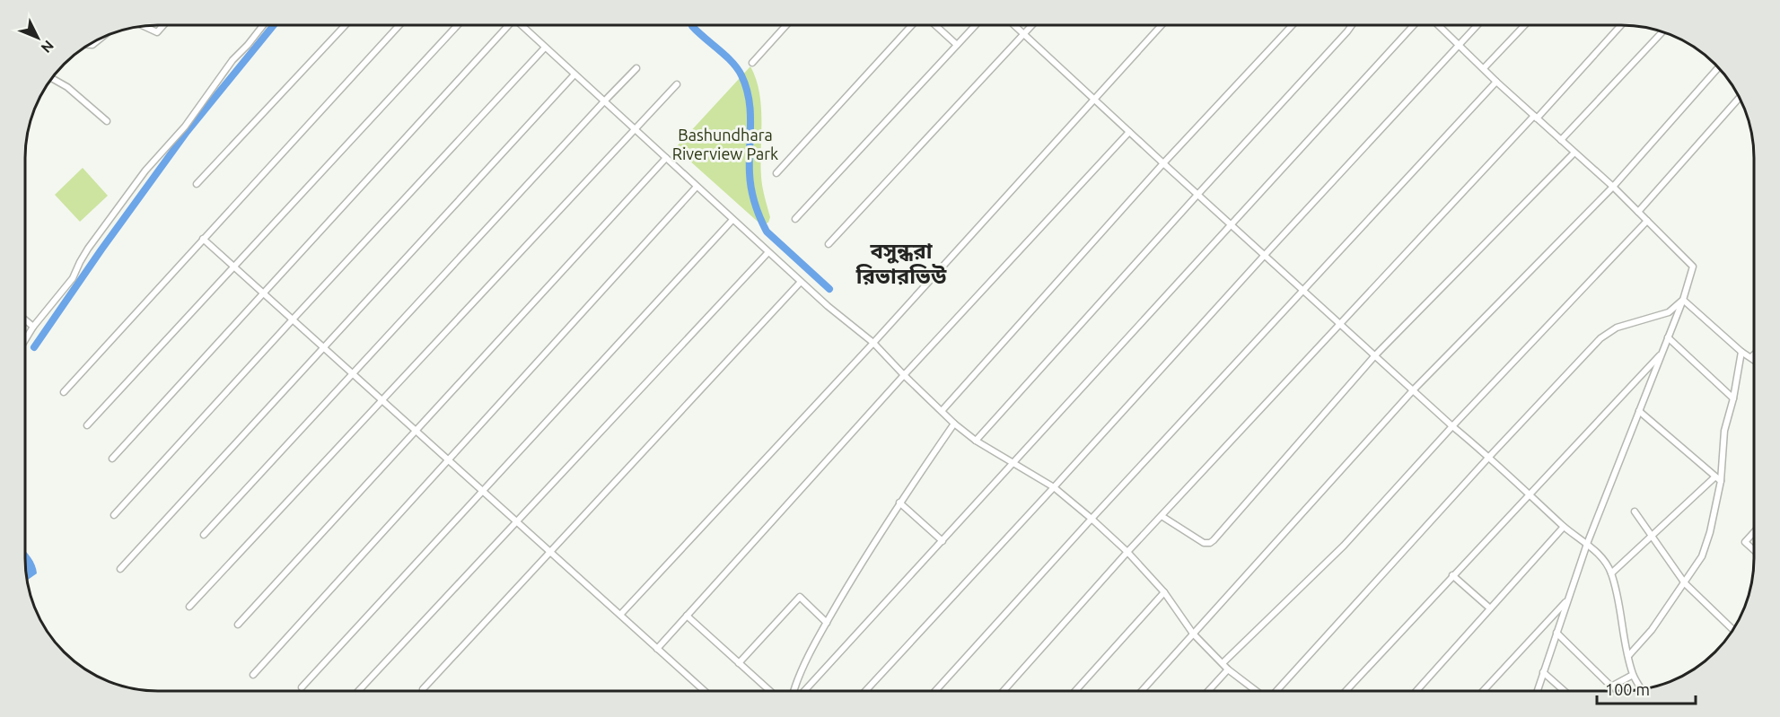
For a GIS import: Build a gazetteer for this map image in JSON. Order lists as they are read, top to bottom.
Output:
{
  "districts": ["বসুন্ধরা রিভারভিউ"],
  "parks": ["Bashundhara Riverview Park"],
  "scale_bar": "100 m",
  "north": "bottom right"
}
